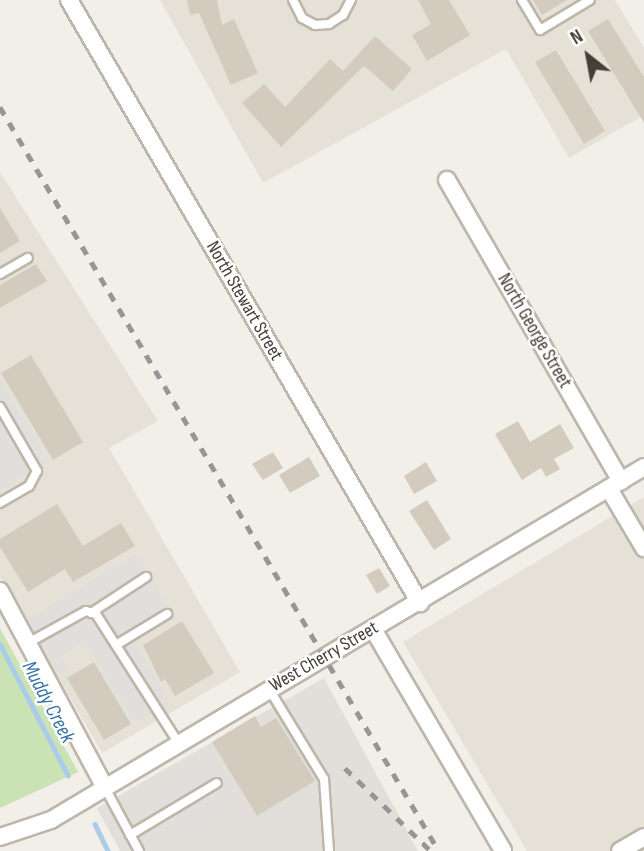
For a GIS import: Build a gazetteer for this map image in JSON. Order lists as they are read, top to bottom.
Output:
{
  "streets": {
    "street": ["North Stewart Street", "North George Street", "West Cherry Street"]
  },
  "crossings": [
    ["North Stewart Street", "West Cherry Street"],
    ["North George Street", "West Cherry Street"]
  ],
  "water": ["Muddy Creek"],
  "north": "top left"
}
